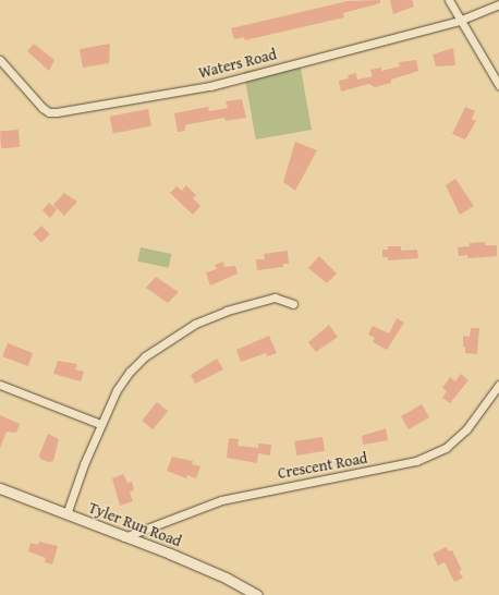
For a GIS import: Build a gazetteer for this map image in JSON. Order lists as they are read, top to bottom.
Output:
{
  "streets": {
    "street": ["Waters Road", "Crescent Road", "Tyler Run Road"]
  },
  "crossings": [
    ["Crescent Road", "Tyler Run Road"]
  ]
}
